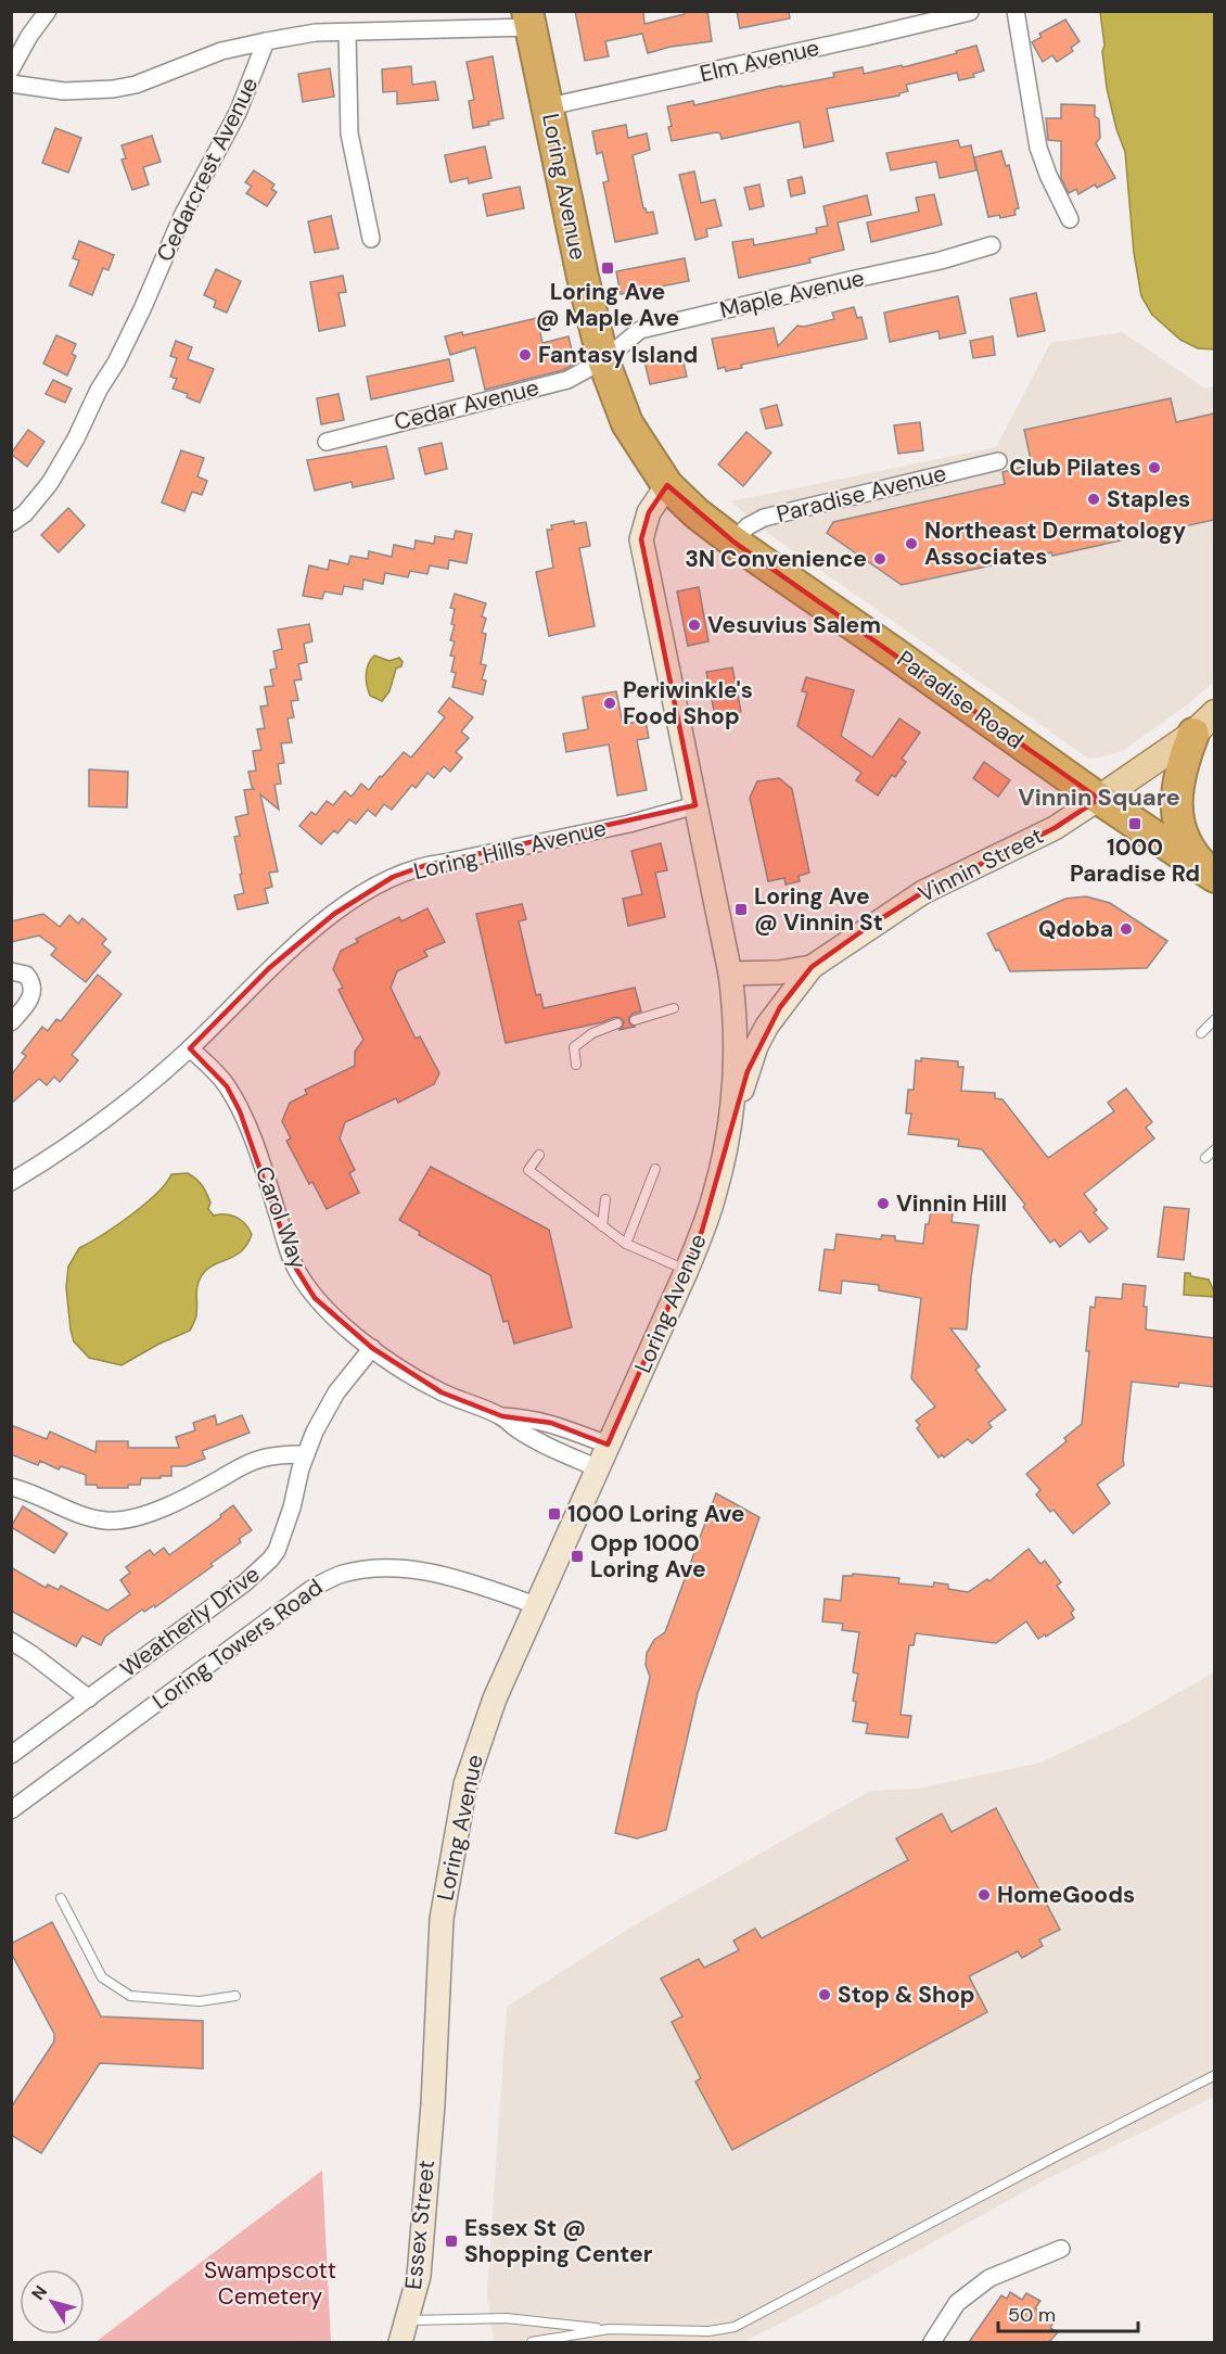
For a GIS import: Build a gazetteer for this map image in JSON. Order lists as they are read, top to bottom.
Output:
{
  "streets": {
    "highway": ["Loring Avenue", "Paradise Road"],
    "main road": ["Vinnin Street", "Essex Street"],
    "street": [
      "Elm Avenue",
      "Cedarcrest Avenue",
      "Maple Avenue",
      "Cedar Avenue",
      "Paradise Avenue",
      "Loring Hills Avenue",
      "Carol Way",
      "Weatherly Drive",
      "Loring Towers Road"
    ]
  },
  "crossings": [
    ["Elm Avenue", "Loring Avenue"],
    ["Loring Avenue", "Maple Avenue"],
    ["Loring Avenue", "Cedar Avenue"],
    ["Loring Avenue", "Paradise Road"],
    ["Loring Avenue", "Loring Hills Avenue"],
    ["Loring Avenue", "Vinnin Street"],
    ["Loring Avenue", "Carol Way"],
    ["Loring Avenue", "Loring Towers Road"],
    ["Loring Avenue", "Essex Street"],
    ["Maple Avenue", "Cedar Avenue"],
    ["Maple Avenue", "Paradise Road"],
    ["Cedar Avenue", "Paradise Road"],
    ["Paradise Avenue", "Paradise Road"],
    ["Paradise Road", "Vinnin Street"],
    ["Loring Hills Avenue", "Carol Way"],
    ["Carol Way", "Weatherly Drive"]
  ],
  "districts": ["Vinnin Square"],
  "parks": ["Swampscott Cemetery"],
  "places": {
    "transit": [
      "Loring Ave @ Maple Ave",
      "1000 Paradise Rd",
      "Loring Ave @ Vinnin St",
      "1000 Loring Ave",
      "Opp 1000 Loring Ave",
      "Essex St @ Shopping Center"
    ],
    "other": [
      "Fantasy Island",
      "Club Pilates",
      "Staples",
      "Northeast Dermatology Associates",
      "3N Convenience",
      "Vesuvius Salem",
      "Periwinkle's Food Shop",
      "Qdoba",
      "Vinnin Hill",
      "HomeGoods",
      "Stop & Shop"
    ]
  },
  "scale_bar": "50 m",
  "north": "top left"
}
